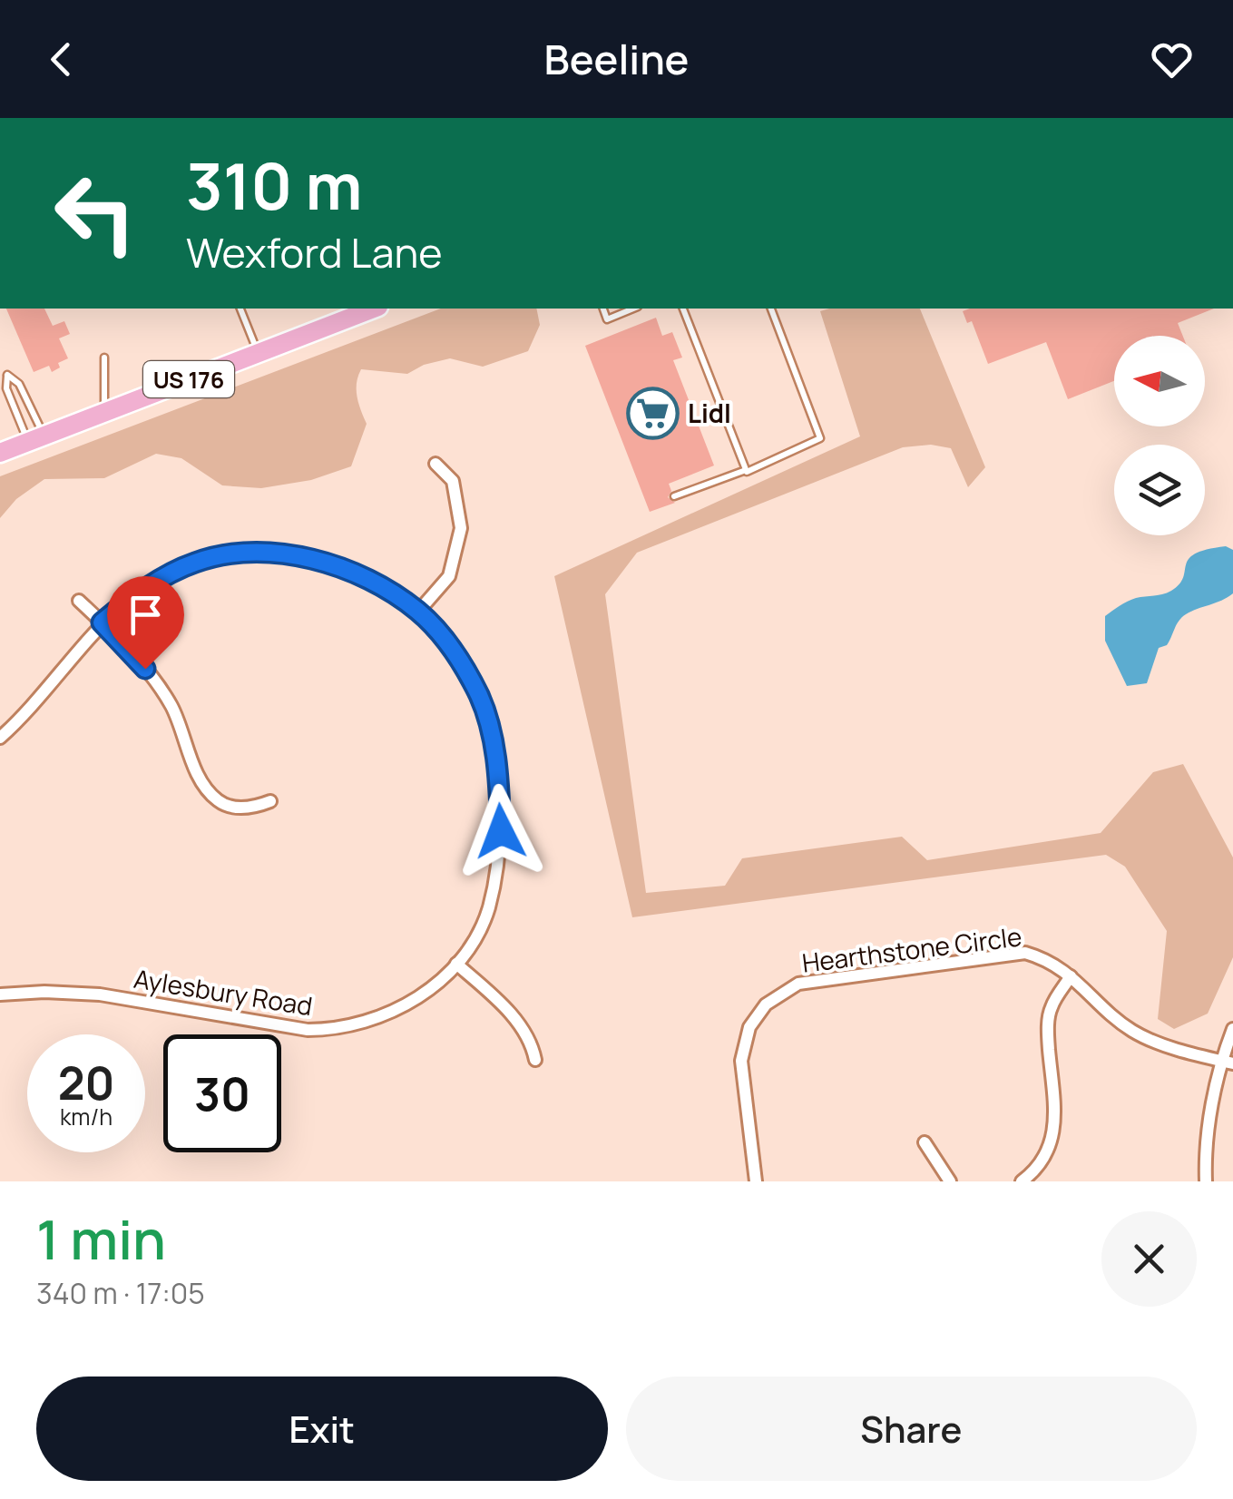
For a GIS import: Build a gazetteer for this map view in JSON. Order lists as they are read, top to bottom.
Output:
{
  "streets": {
    "main road": ["US 176"],
    "street": ["Hearthstone Circle", "Aylesbury Road"]
  },
  "places": {
    "supermarket": ["Lidl"]
  },
  "north": "left",
  "page": {
    "header": "Beeline",
    "turn": ["310 m", "Wexford Lane"],
    "speed": "20 km/h",
    "limit": "30",
    "heading": ["1 min", "340 m · 17:05"],
    "buttons": ["Exit", "Share"]
  }
}
